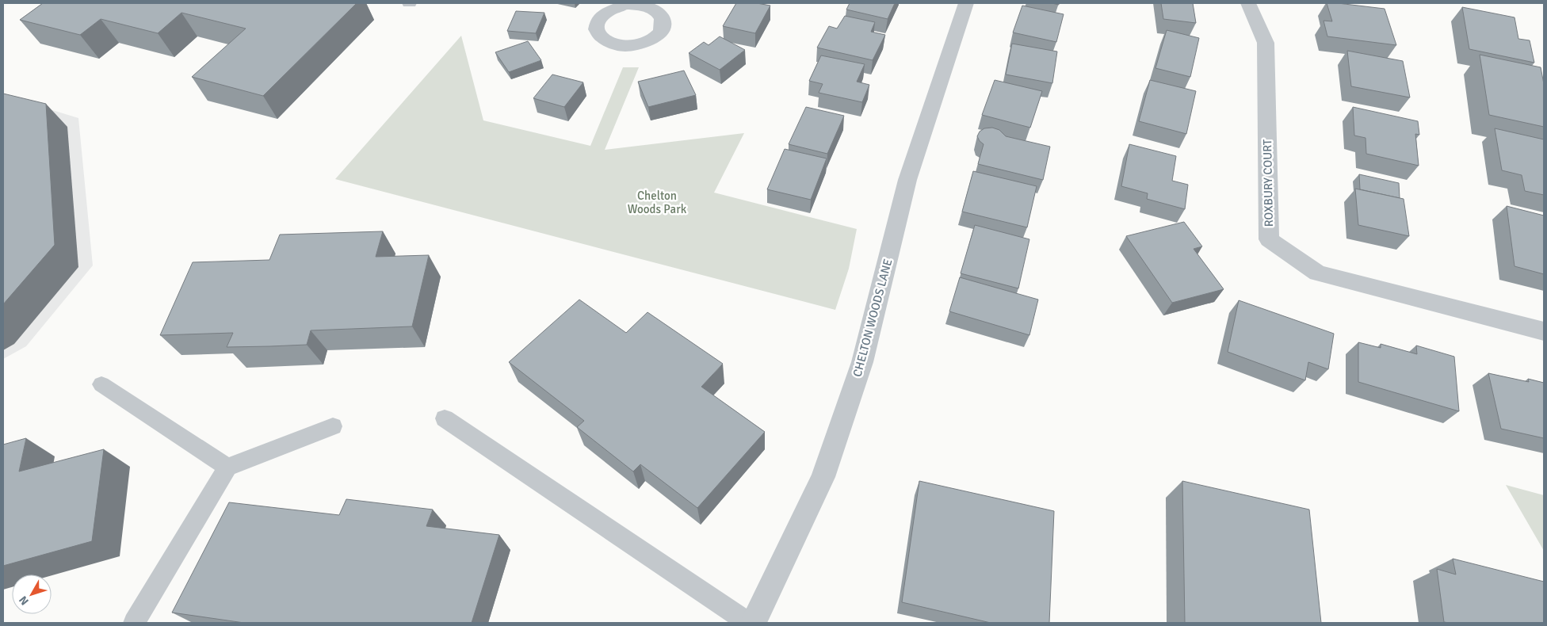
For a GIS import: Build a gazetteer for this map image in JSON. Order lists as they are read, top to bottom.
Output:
{
  "streets": {
    "street": ["ROXBURY COURT", "CHELTON WOODS LANE"]
  },
  "parks": ["Chelton Woods Park"],
  "north": "bottom left"
}
